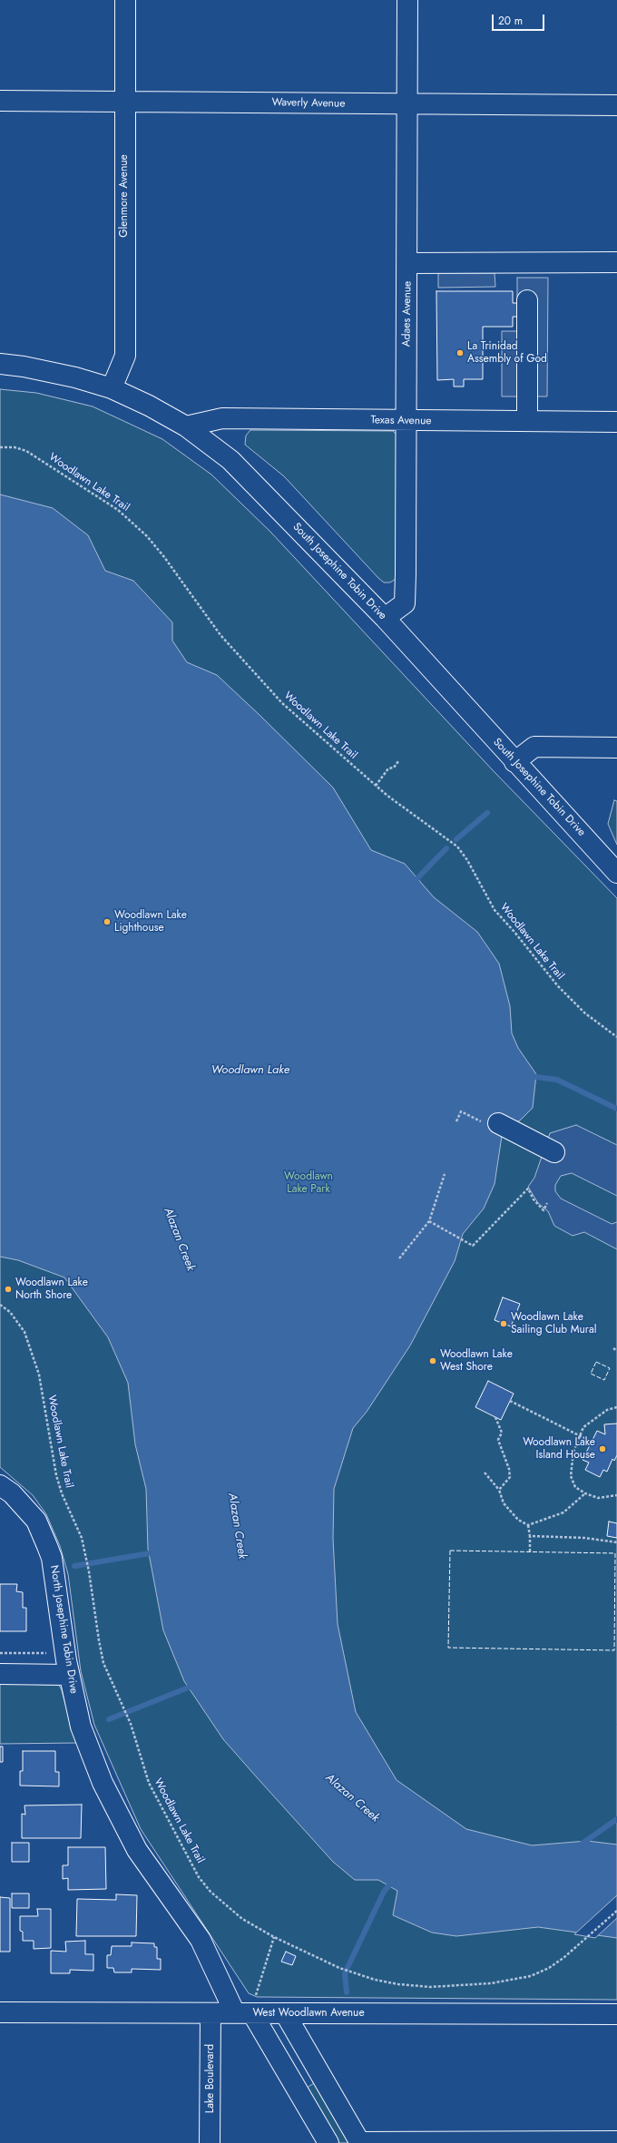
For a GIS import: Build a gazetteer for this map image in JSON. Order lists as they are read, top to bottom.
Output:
{
  "streets": {
    "street": [
      "Waverly Avenue",
      "Glenmore Avenue",
      "Adaes Avenue",
      "Texas Avenue",
      "South Josephine Tobin Drive",
      "North Josephine Tobin Drive",
      "West Woodlawn Avenue",
      "Lake Boulevard"
    ],
    "path": ["Woodlawn Lake Trail"]
  },
  "crossings": [
    ["Waverly Avenue", "Glenmore Avenue"],
    ["Waverly Avenue", "Adaes Avenue"],
    ["Glenmore Avenue", "South Josephine Tobin Drive"],
    ["Adaes Avenue", "Texas Avenue"],
    ["Adaes Avenue", "South Josephine Tobin Drive"],
    ["Texas Avenue", "South Josephine Tobin Drive"],
    ["North Josephine Tobin Drive", "West Woodlawn Avenue"],
    ["West Woodlawn Avenue", "Lake Boulevard"]
  ],
  "water": ["Woodlawn Lake", "Alazan Creek"],
  "parks": ["Woodlawn Lake Park"],
  "places": [
    "La Trinidad Assembly of God",
    "Woodlawn Lake Lighthouse",
    "Woodlawn Lake North Shore",
    "Woodlawn Lake Sailing Club Mural",
    "Woodlawn Lake West Shore",
    "Woodlawn Lake Island House"
  ],
  "scale_bar": "20 m"
}
